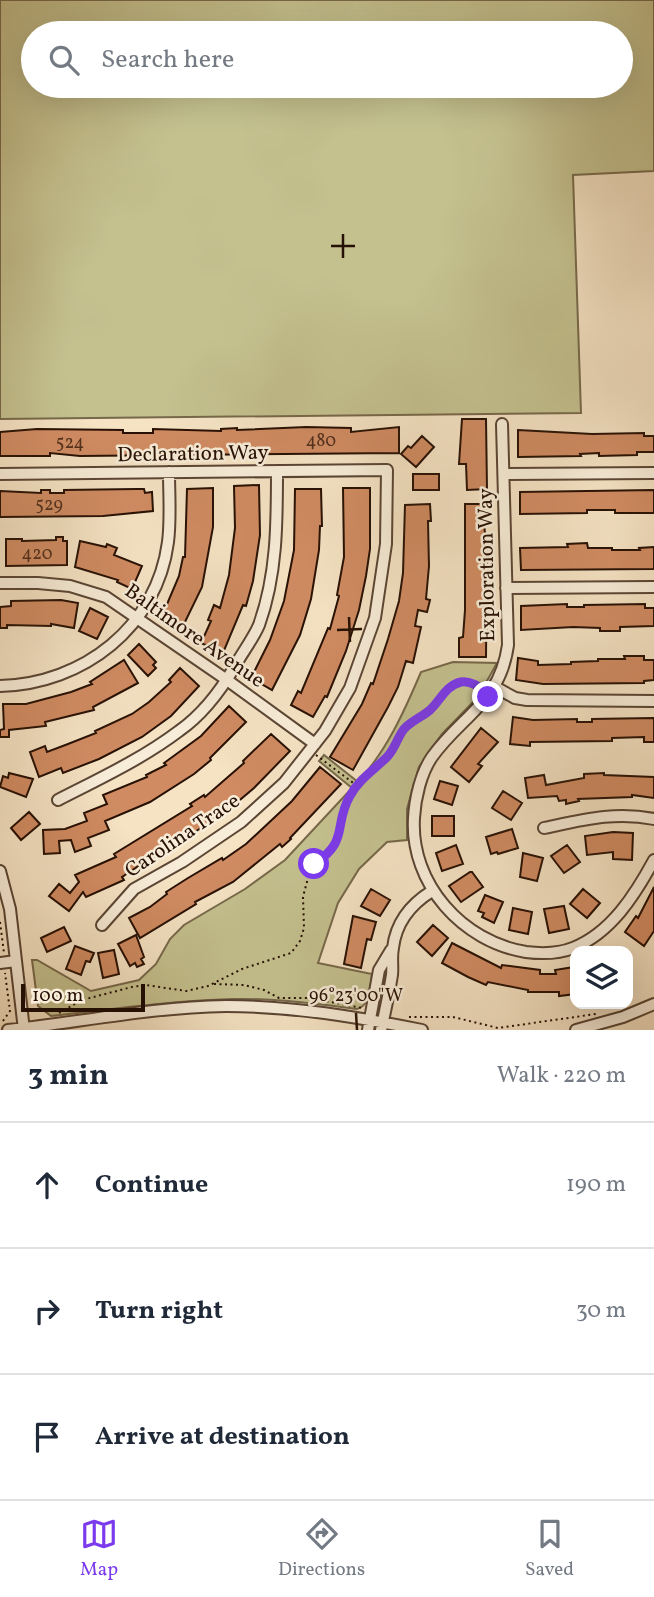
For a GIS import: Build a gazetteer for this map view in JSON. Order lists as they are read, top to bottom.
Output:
{
  "streets": {
    "street": [
      "Declaration Way",
      "Exploration Way",
      "Baltimore Avenue",
      "Carolina Trace"
    ]
  },
  "crossings": [
    ["Declaration Way", "Carolina Trace"],
    ["Baltimore Avenue", "Carolina Trace"]
  ],
  "house_numbers": [
    "480",
    "524",
    "529",
    "420"
  ],
  "scale_bar": "100 m",
  "page": {
    "search": "Search here",
    "scale": "100 m",
    "heading": ["3 min", "Walk · 220 m"],
    "list": [
      ["Continue", "190 m"],
      ["Turn right", "30 m"],
      "Arrive at destination"
    ],
    "nav": ["Map", "Directions", "Saved"]
  },
  "coordinates": ["96°23'00\"W"]
}
